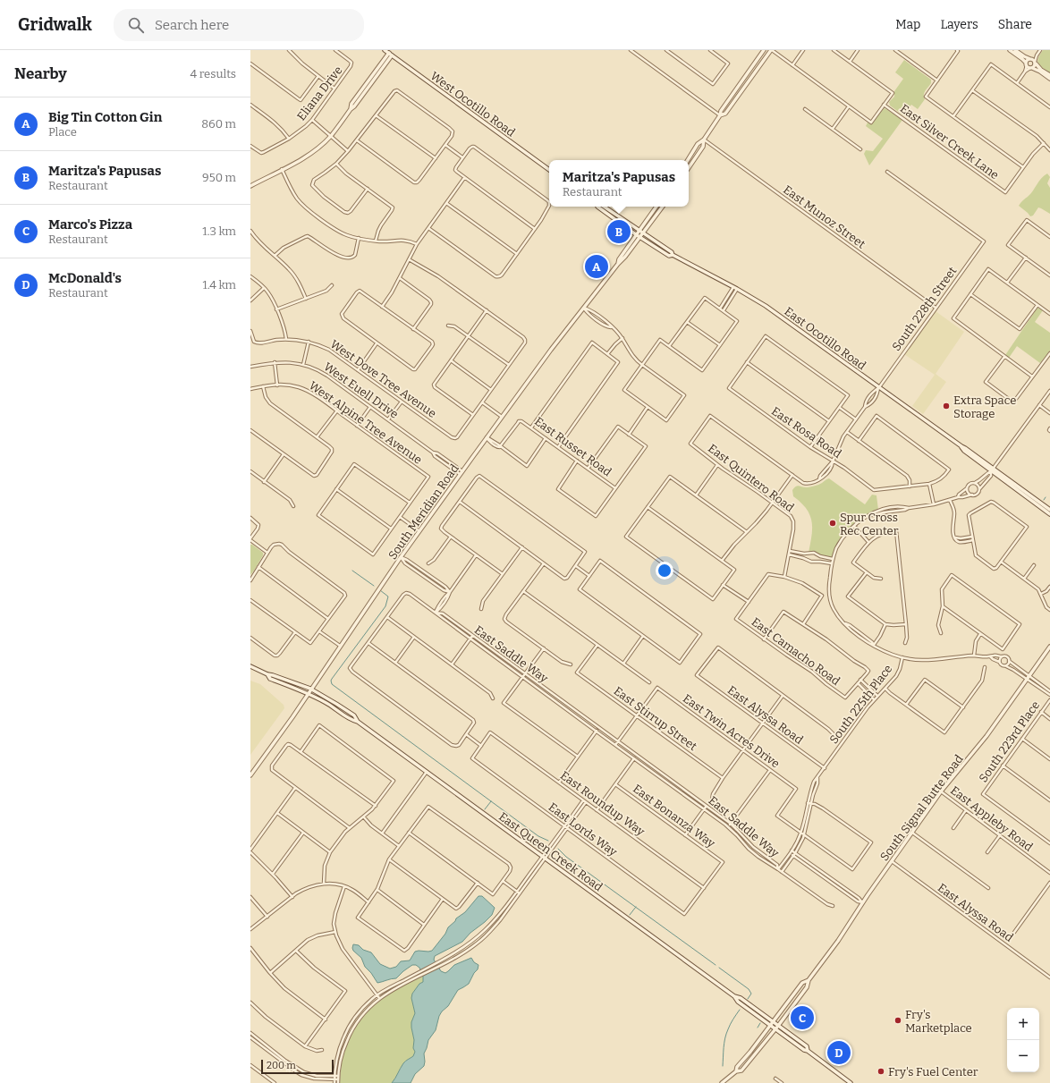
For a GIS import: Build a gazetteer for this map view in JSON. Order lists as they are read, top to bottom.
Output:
{
  "streets": {
    "street": [
      "Eliana Drive",
      "West Ocotillo Road",
      "East Silver Creek Lane",
      "East Munoz Street",
      "South 228th Street",
      "East Ocotillo Road",
      "West Dove Tree Avenue",
      "West Euell Drive",
      "West Alpine Tree Avenue",
      "East Rosa Road",
      "East Russet Road",
      "East Quintero Road",
      "South Meridian Road",
      "East Camacho Road",
      "East Saddle Way",
      "South 225th Place",
      "East Alyssa Road",
      "East Stirrup Street",
      "East Twin Acres Drive",
      "South 223rd Place",
      "East Roundup Way",
      "South Signal Butte Road",
      "East Bonanza Way",
      "East Appleby Road",
      "East Lords Way",
      "East Queen Creek Road"
    ]
  },
  "crossings": [
    ["East Munoz Street", "South 228th Street"],
    ["South 228th Street", "East Ocotillo Road"],
    ["South 228th Street", "East Rosa Road"],
    ["South 228th Street", "East Quintero Road"],
    ["West Euell Drive", "South Meridian Road"],
    ["South Meridian Road", "East Queen Creek Road"],
    ["East Camacho Road", "South 225th Place"],
    ["East Saddle Way", "South 225th Place"],
    ["South 225th Place", "East Alyssa Road"],
    ["South 225th Place", "East Twin Acres Drive"],
    ["East Alyssa Road", "South Signal Butte Road"],
    ["East Stirrup Street", "East Twin Acres Drive"],
    ["East Roundup Way", "East Bonanza Way"],
    ["East Roundup Way", "East Lords Way"],
    ["South Signal Butte Road", "East Appleby Road"],
    ["South Signal Butte Road", "East Queen Creek Road"],
    ["East Bonanza Way", "East Lords Way"]
  ],
  "places": [
    "Extra Space Storage",
    "Spur Cross Rec Center",
    "Fry's Marketplace",
    "Fry's Fuel Center"
  ],
  "scale_bar": "200 m",
  "page": {
    "header": "Gridwalk",
    "search": "Search here",
    "nav": ["Map", "Layers", "Share"],
    "heading": ["Nearby", "4 results"],
    "list": [
      {
        "mark": "A",
        "name": "Big Tin Cotton Gin",
        "note": "Place",
        "value": "860 m"
      },
      {
        "mark": "B",
        "name": "Maritza's Papusas",
        "note": "Restaurant",
        "value": "950 m"
      },
      {
        "mark": "C",
        "name": "Marco's Pizza",
        "note": "Restaurant",
        "value": "1.3 km"
      },
      {
        "mark": "D",
        "name": "McDonald's",
        "note": "Restaurant",
        "value": "1.4 km"
      }
    ],
    "popup": ["Maritza's Papusas", "Restaurant"],
    "pins": [
      "B",
      "A",
      "C",
      "D"
    ],
    "map_buttons": ["+", "−"],
    "scale": "200 m"
  }
}
